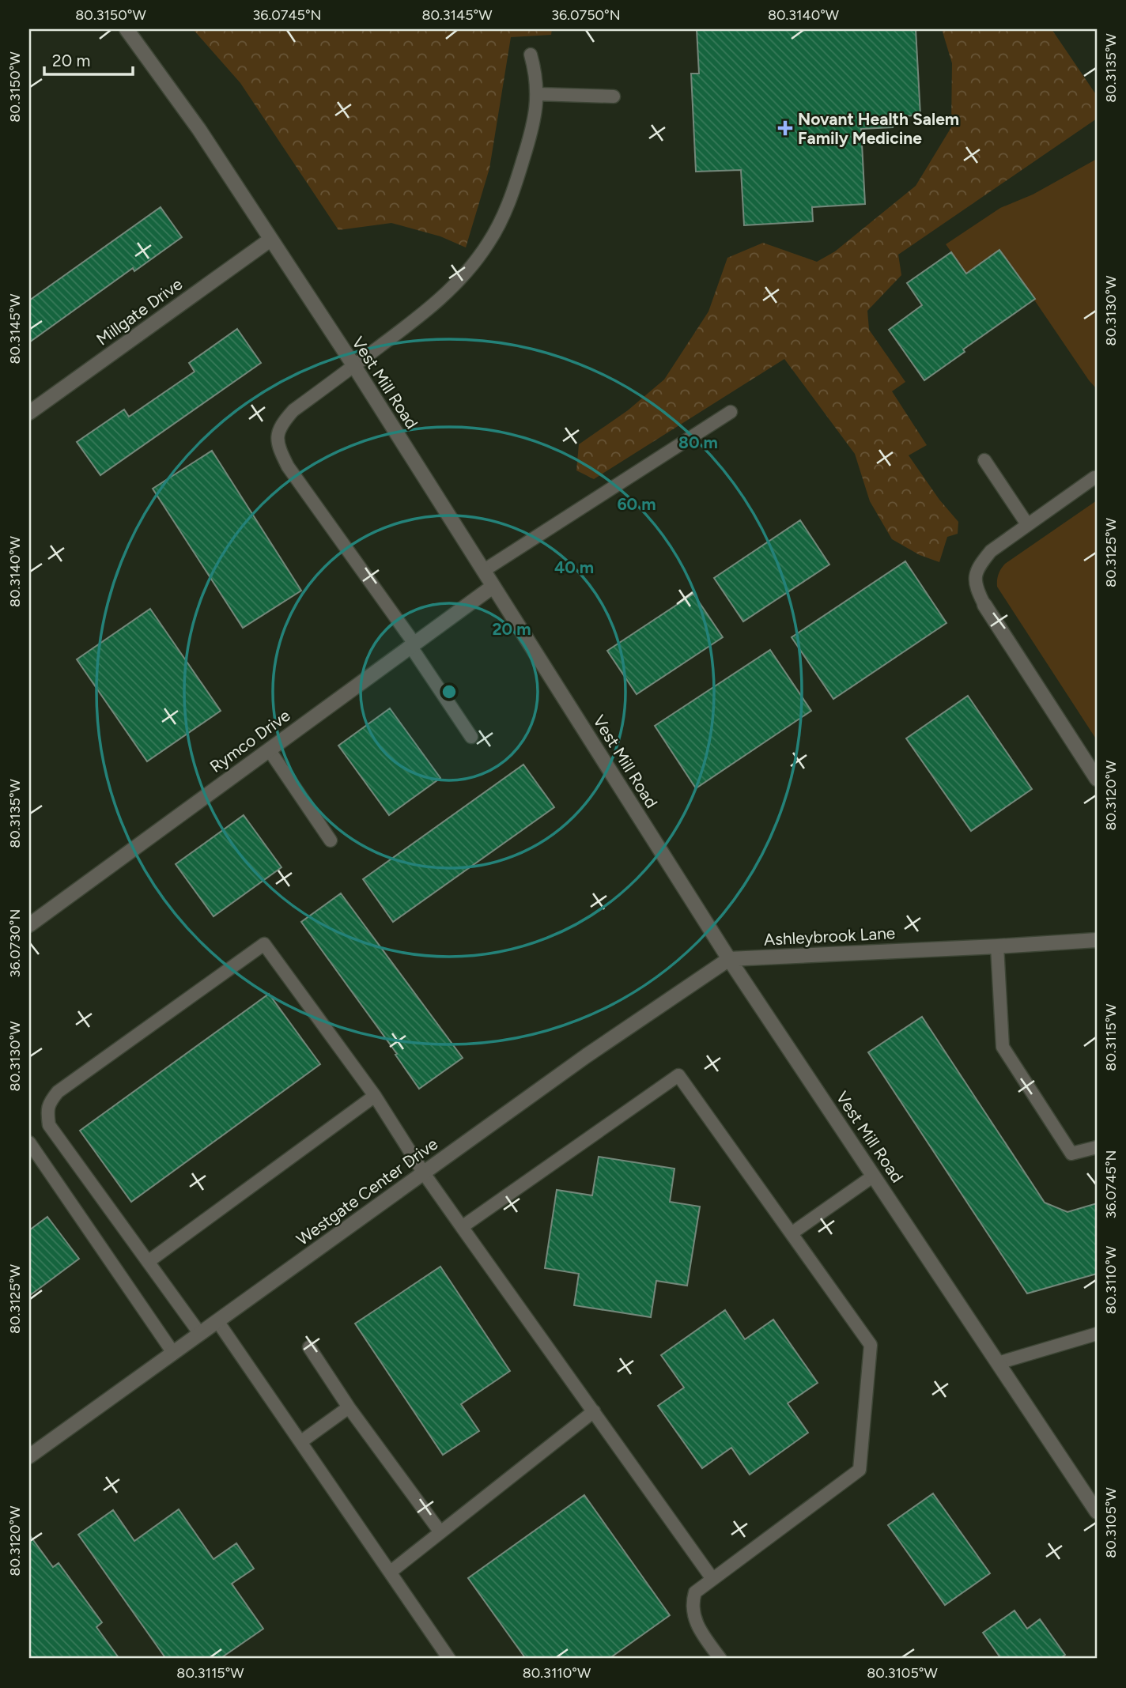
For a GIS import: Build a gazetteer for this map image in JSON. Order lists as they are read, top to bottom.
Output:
{
  "streets": {
    "street": [
      "Millgate Drive",
      "Vest Mill Road",
      "Rymco Drive",
      "Ashleybrook Lane",
      "Westgate Center Drive"
    ]
  },
  "crossings": [
    ["Millgate Drive", "Vest Mill Road"],
    ["Vest Mill Road", "Rymco Drive"],
    ["Vest Mill Road", "Ashleybrook Lane"],
    ["Vest Mill Road", "Westgate Center Drive"],
    ["Ashleybrook Lane", "Westgate Center Drive"]
  ],
  "places": {
    "health": ["Novant Health Salem Family Medicine"]
  },
  "scale_bar": "20 m",
  "coordinates": [
    "80.3150°W",
    "36.0745°N",
    "80.3145°W",
    "36.0750°N",
    "80.3140°W",
    "80.3135°W",
    "80.3130°W",
    "80.3125°W",
    "80.3120°W",
    "36.0730°N",
    "80.3115°W",
    "80.3110°W",
    "80.3105°W"
  ],
  "rings": [
    "80 m",
    "60 m",
    "40 m",
    "20 m"
  ]
}
